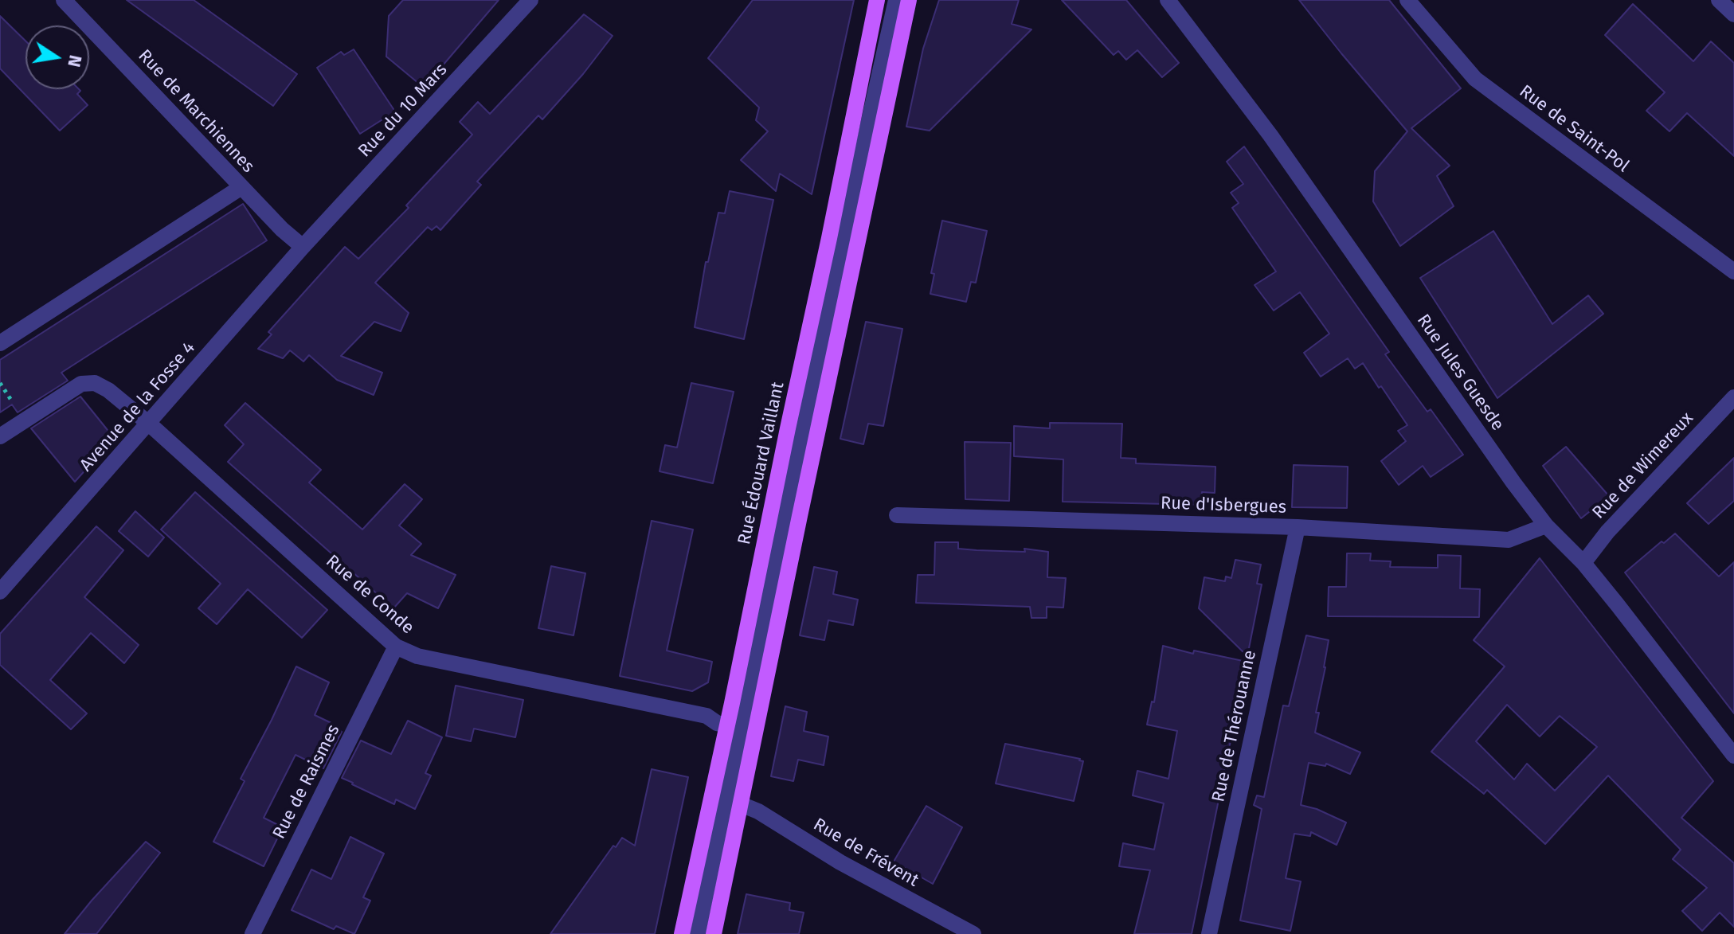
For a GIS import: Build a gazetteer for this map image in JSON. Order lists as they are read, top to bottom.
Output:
{
  "streets": {
    "main road": ["Rue Édouard Vaillant"],
    "street": [
      "Rue du 10 Mars",
      "Rue de Marchiennes",
      "Rue de Saint-Pol",
      "Rue Jules Guesde",
      "Avenue de la Fosse 4",
      "Rue de Wimereux",
      "Rue d'Isbergues",
      "Rue de Conde",
      "Rue de Thérouanne",
      "Rue de Raismes",
      "Rue de Frévent"
    ]
  },
  "crossings": [
    ["Rue du 10 Mars", "Rue de Marchiennes"],
    ["Rue du 10 Mars", "Avenue de la Fosse 4"],
    ["Rue de Marchiennes", "Avenue de la Fosse 4"],
    ["Rue Jules Guesde", "Rue de Wimereux"],
    ["Rue Jules Guesde", "Rue d'Isbergues"],
    ["Avenue de la Fosse 4", "Rue de Conde"],
    ["Rue Édouard Vaillant", "Rue de Conde"],
    ["Rue d'Isbergues", "Rue de Thérouanne"],
    ["Rue de Conde", "Rue de Raismes"]
  ],
  "north": "right"
}
